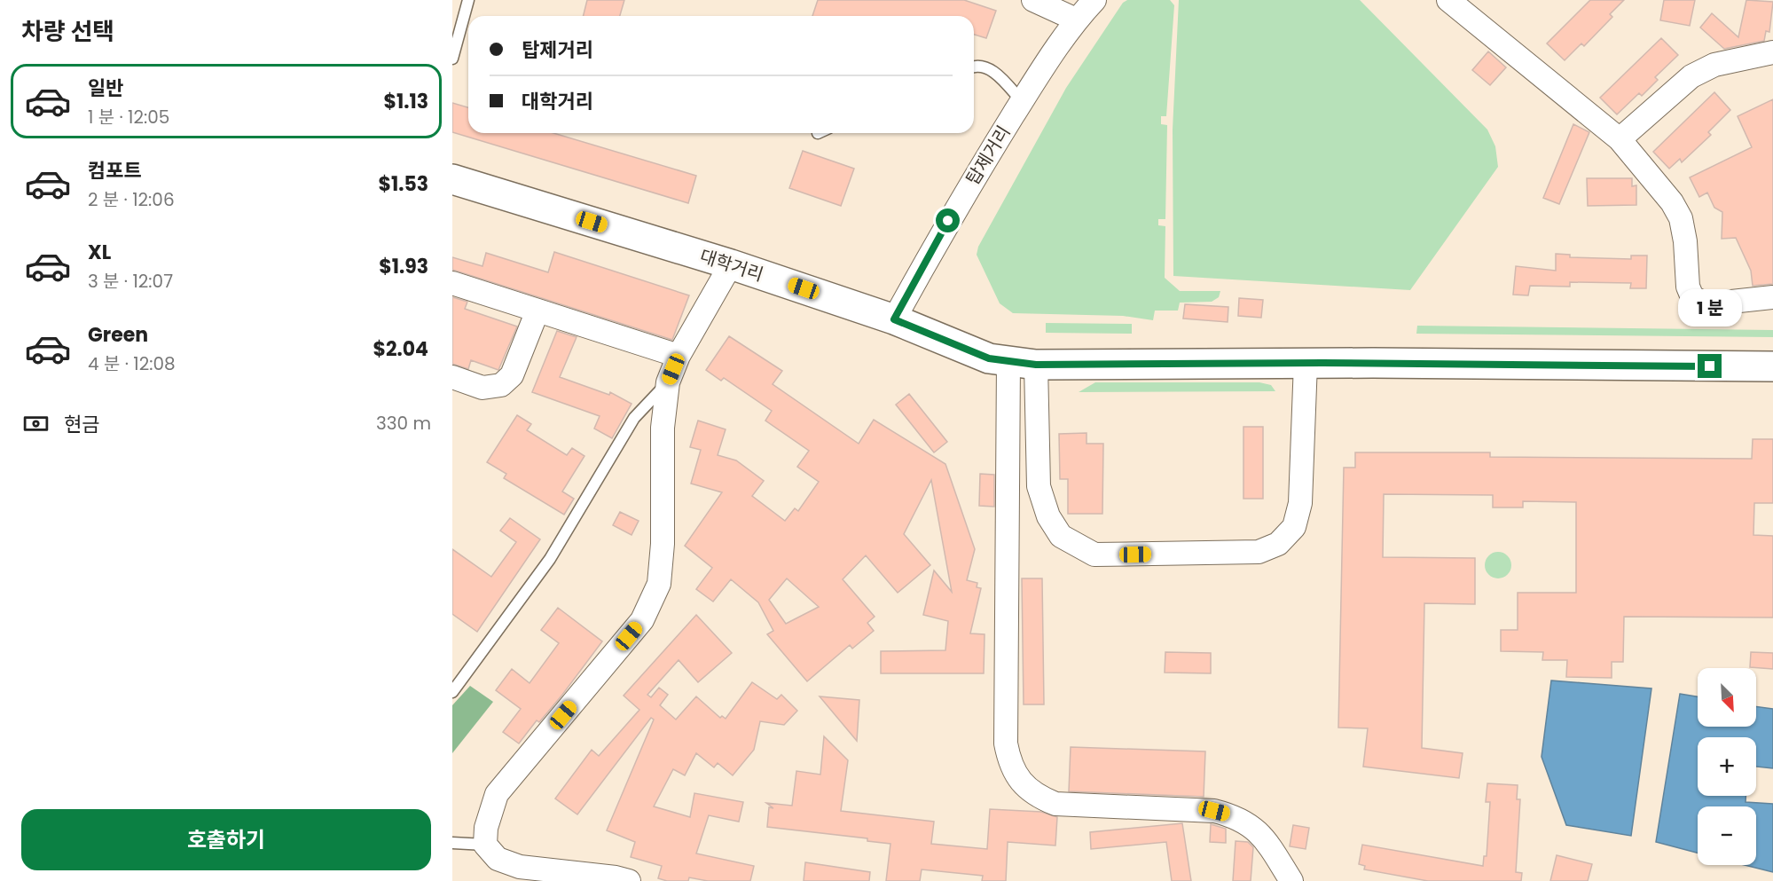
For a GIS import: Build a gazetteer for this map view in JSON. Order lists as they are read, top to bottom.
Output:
{
  "streets": {
    "main road": ["대학거리"],
    "street": ["탑제거리"]
  },
  "crossings": [
    ["탑제거리", "대학거리"]
  ],
  "north": "bottom right",
  "page": {
    "heading": "차량 선택",
    "banner": ["탑제거리", "대학거리"],
    "list": [
      {
        "name": "일반",
        "note": "1 분 · 12:05",
        "value": "$1.13"
      },
      {
        "name": "컴포트",
        "note": "2 분 · 12:06",
        "value": "$1.53"
      },
      {
        "name": "XL",
        "note": "3 분 · 12:07",
        "value": "$1.93"
      },
      {
        "name": "Green",
        "note": "4 분 · 12:08",
        "value": "$2.04"
      }
    ],
    "bubble": "1 분",
    "pay": ["현금", "330 m"],
    "map_buttons": ["+", "−"],
    "buttons": "호출하기"
  }
}
